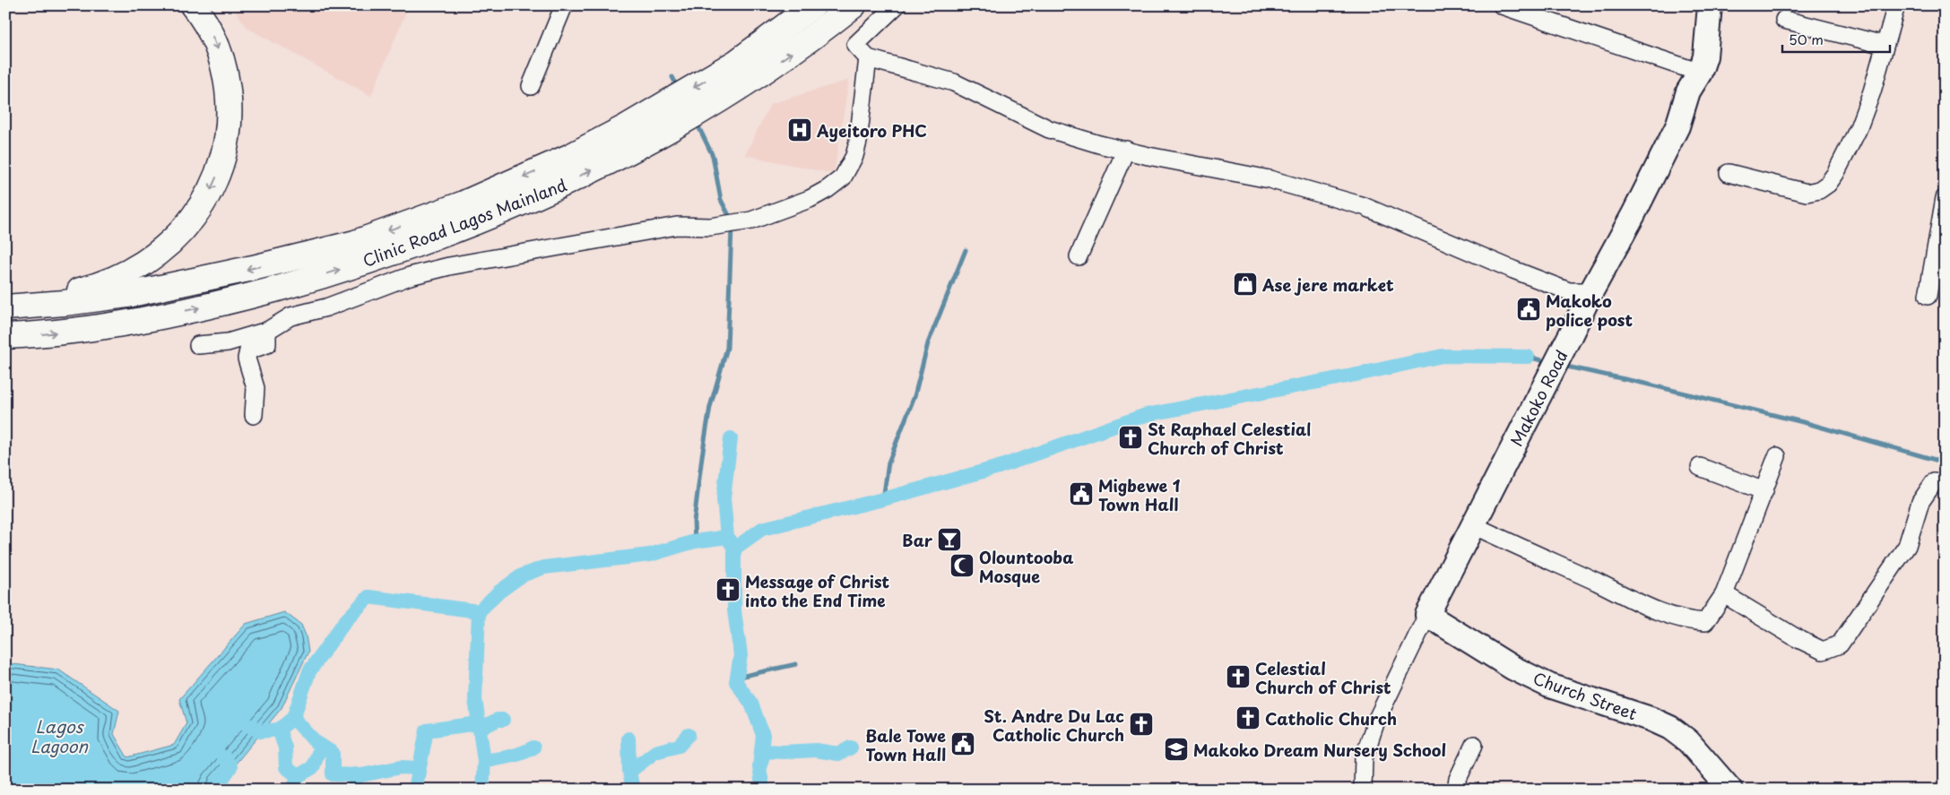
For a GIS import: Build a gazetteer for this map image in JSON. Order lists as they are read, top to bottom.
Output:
{
  "streets": {
    "main road": ["Clinic Road Lagos Mainland"],
    "street": ["Makoko Road", "Church Street"]
  },
  "crossings": [
    ["Makoko Road", "Church Street"]
  ],
  "water": ["Lagos Lagoon"],
  "places": {
    "hospital": ["Ayeitoro PHC"],
    "shop": ["Ase jere market"],
    "public building": ["Makoko police post", "Migbewe 1 Town Hall", "Bale Towe Town Hall"],
    "church": [
      "St Raphael Celestial Church of Christ",
      "Message of Christ into the End Time",
      "Celestial Church of Christ",
      "Catholic Church",
      "St. Andre Du Lac Catholic Church"
    ],
    "bar": ["Bar"],
    "mosque": ["Olountooba Mosque"],
    "school or university": ["Makoko Dream Nursery School"]
  },
  "scale_bar": "50 m"
}
